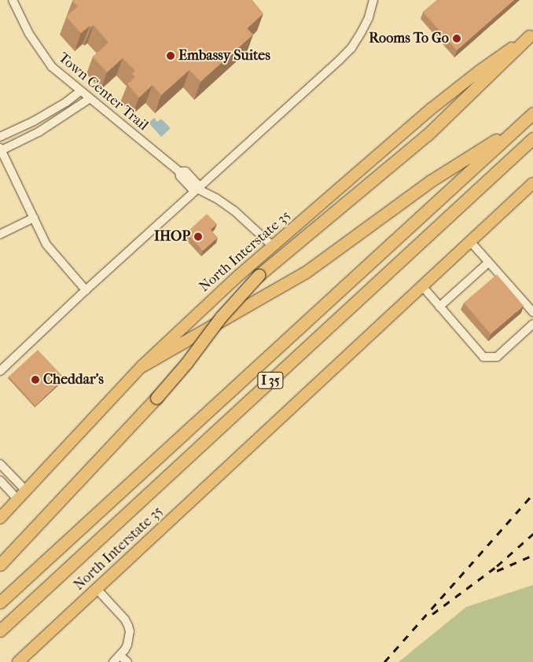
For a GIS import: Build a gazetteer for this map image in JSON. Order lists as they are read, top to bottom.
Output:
{
  "streets": {
    "highway": ["I 35"],
    "main road": ["North Interstate 35"],
    "street": ["Town Center Trail"]
  },
  "crossings": [
    ["Town Center Trail", "North Interstate 35"]
  ],
  "places": [
    "Rooms To Go",
    "Embassy Suites",
    "IHOP",
    "Cheddar's"
  ]
}
